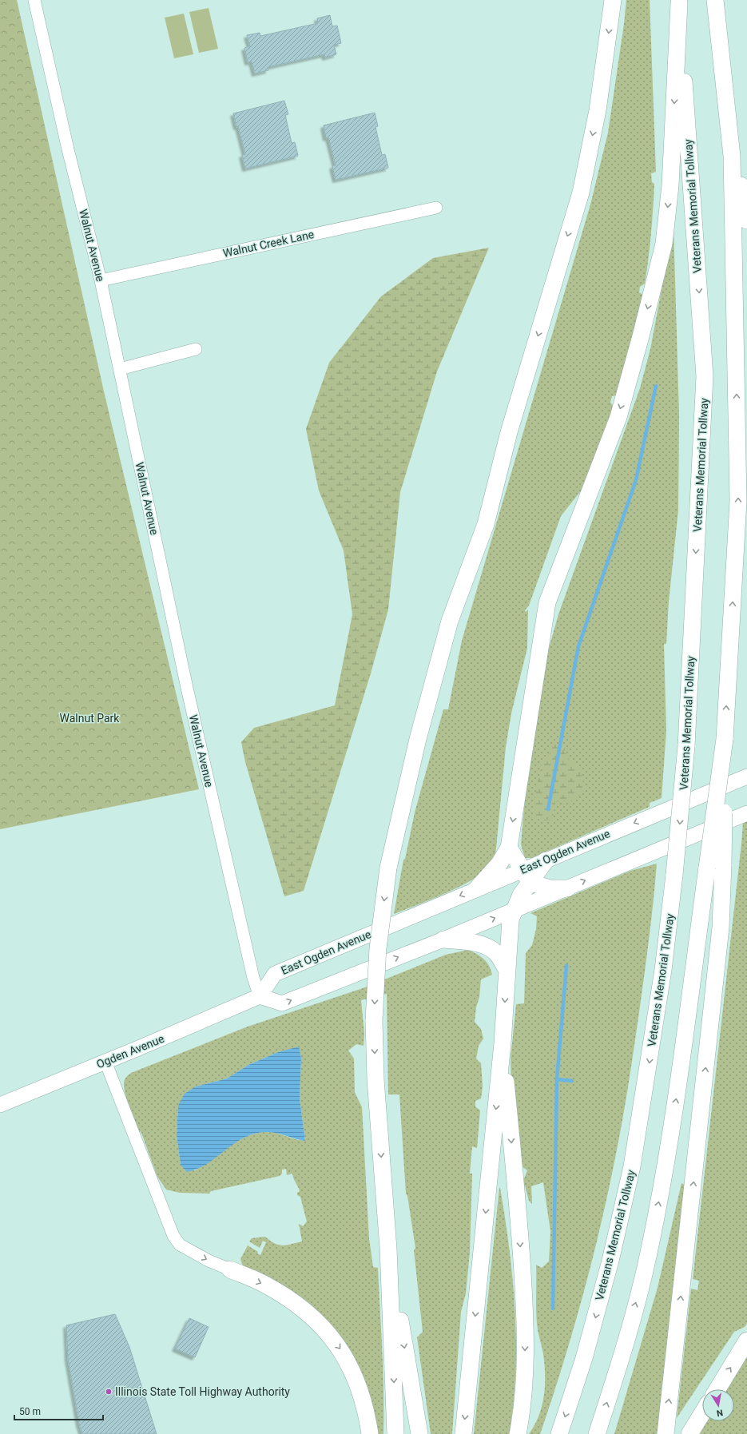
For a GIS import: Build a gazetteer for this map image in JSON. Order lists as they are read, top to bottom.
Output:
{
  "streets": {
    "highway": ["Veterans Memorial Tollway"],
    "main road": ["East Ogden Avenue", "Ogden Avenue"],
    "street": ["Walnut Creek Lane", "Walnut Avenue"]
  },
  "crossings": [
    ["Walnut Creek Lane", "Walnut Avenue"],
    ["Walnut Avenue", "East Ogden Avenue"],
    ["Walnut Avenue", "Ogden Avenue"],
    ["East Ogden Avenue", "Ogden Avenue"]
  ],
  "parks": ["Walnut Park"],
  "places": ["Illinois State Toll Highway Authority"],
  "scale_bar": "50 m",
  "north": "bottom"
}
